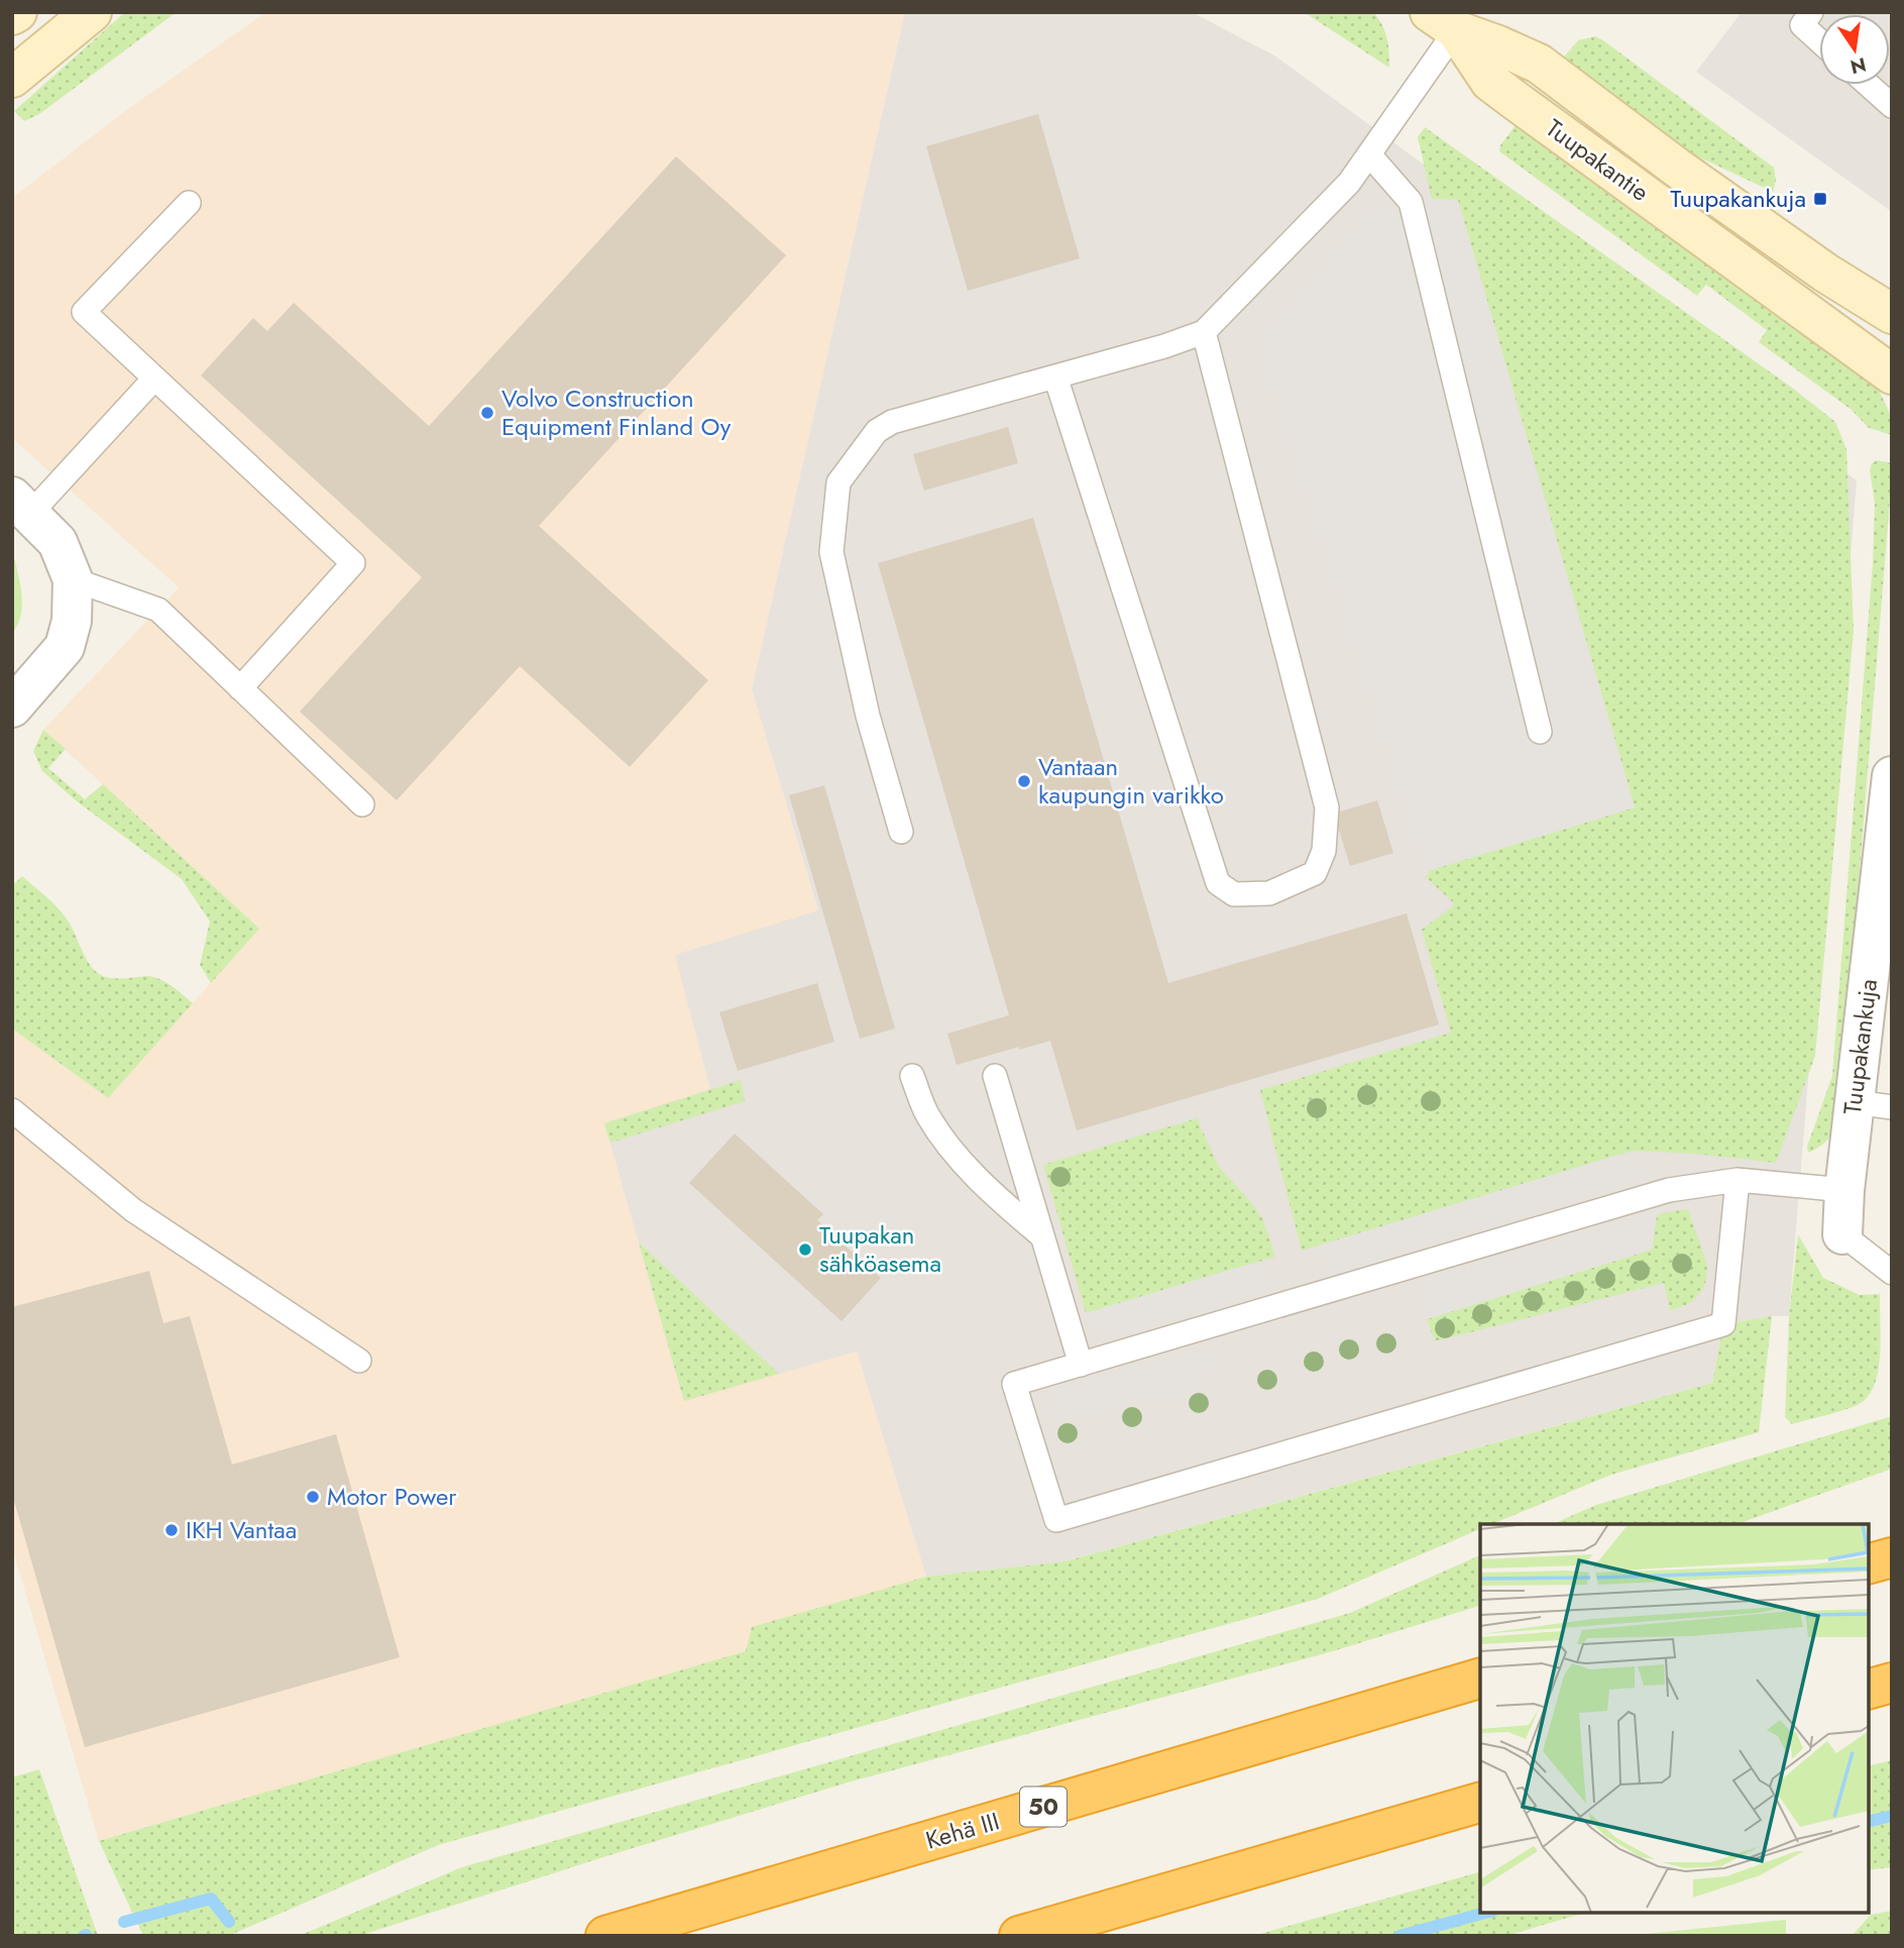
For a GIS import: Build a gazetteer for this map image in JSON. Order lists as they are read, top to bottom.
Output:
{
  "streets": {
    "highway": ["50", "Kehä III"],
    "main road": ["Tuupakantie"],
    "street": ["Tuupakankuja"]
  },
  "places": {
    "transit": ["Tuupakankuja"],
    "other": [
      "Volvo Construction Equipment Finland Oy",
      "Vantaan kaupungin varikko",
      "Tuupakan sähköasema",
      "Motor Power",
      "IKH Vantaa"
    ]
  },
  "north": "bottom"
}
